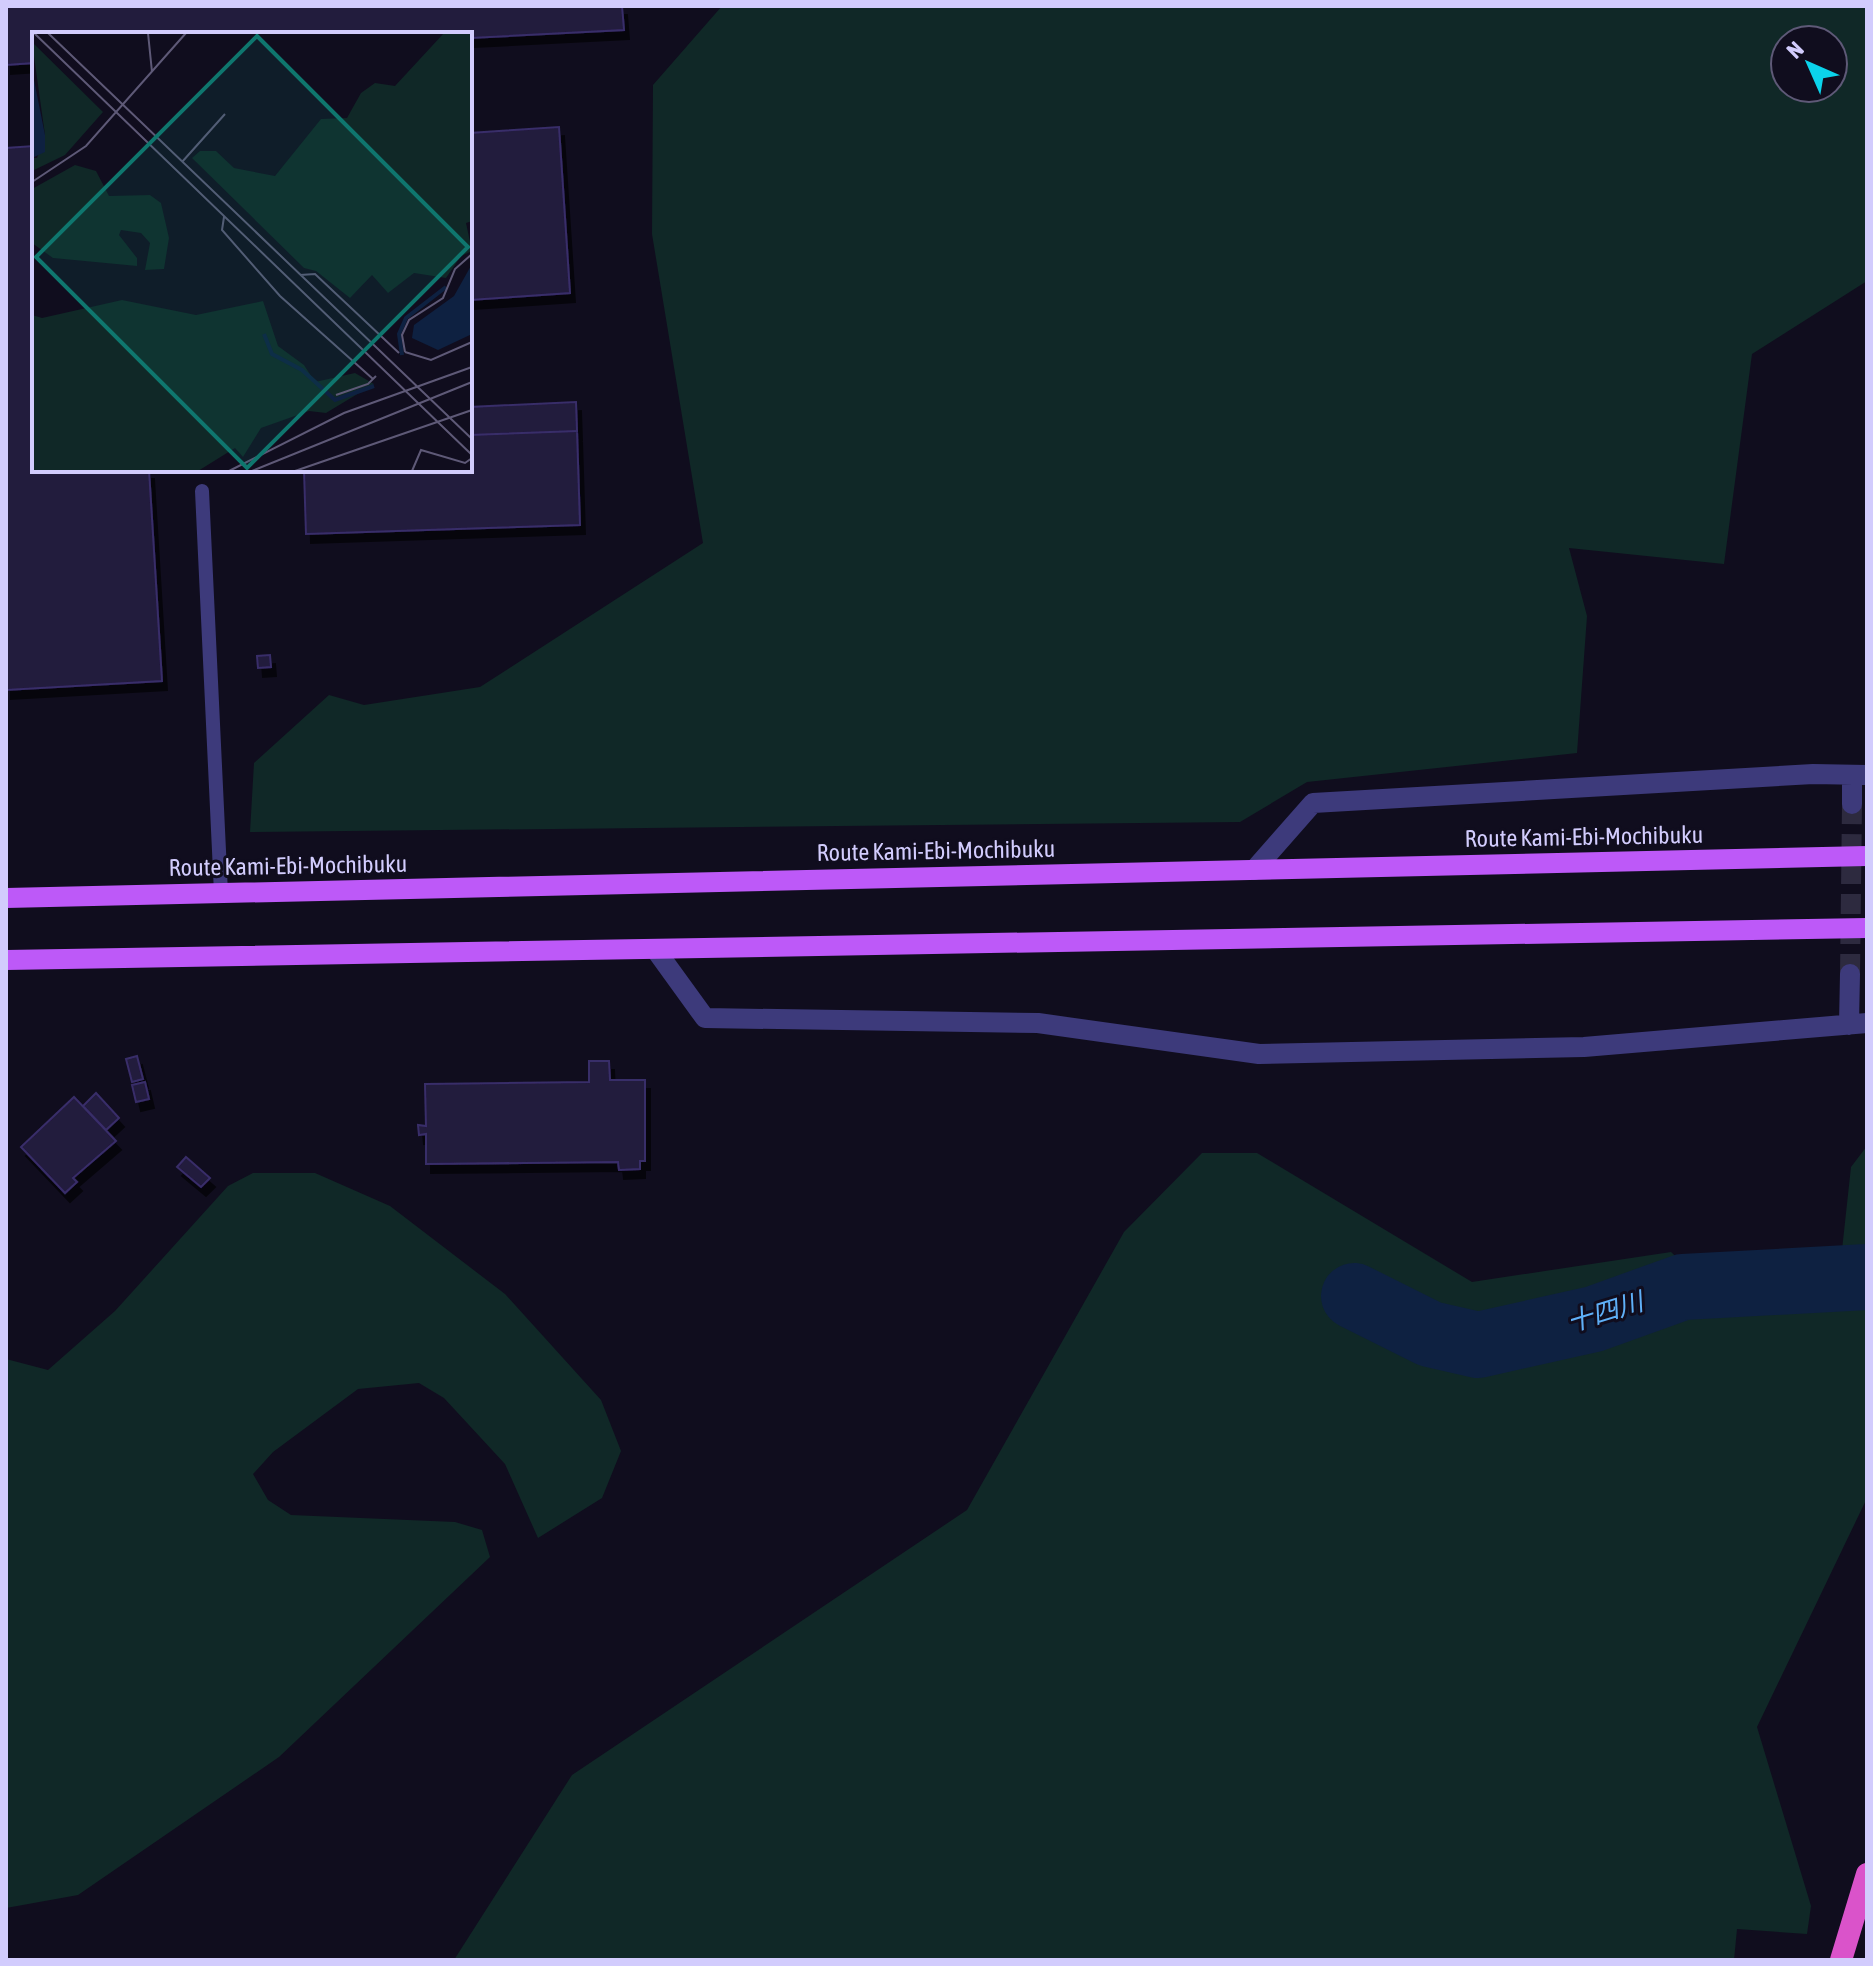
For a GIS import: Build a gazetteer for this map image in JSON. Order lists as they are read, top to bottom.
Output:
{
  "streets": {
    "main road": ["Route Kami-Ebi-Mochibuku"]
  },
  "water": ["十四川"],
  "north": "top left"
}
